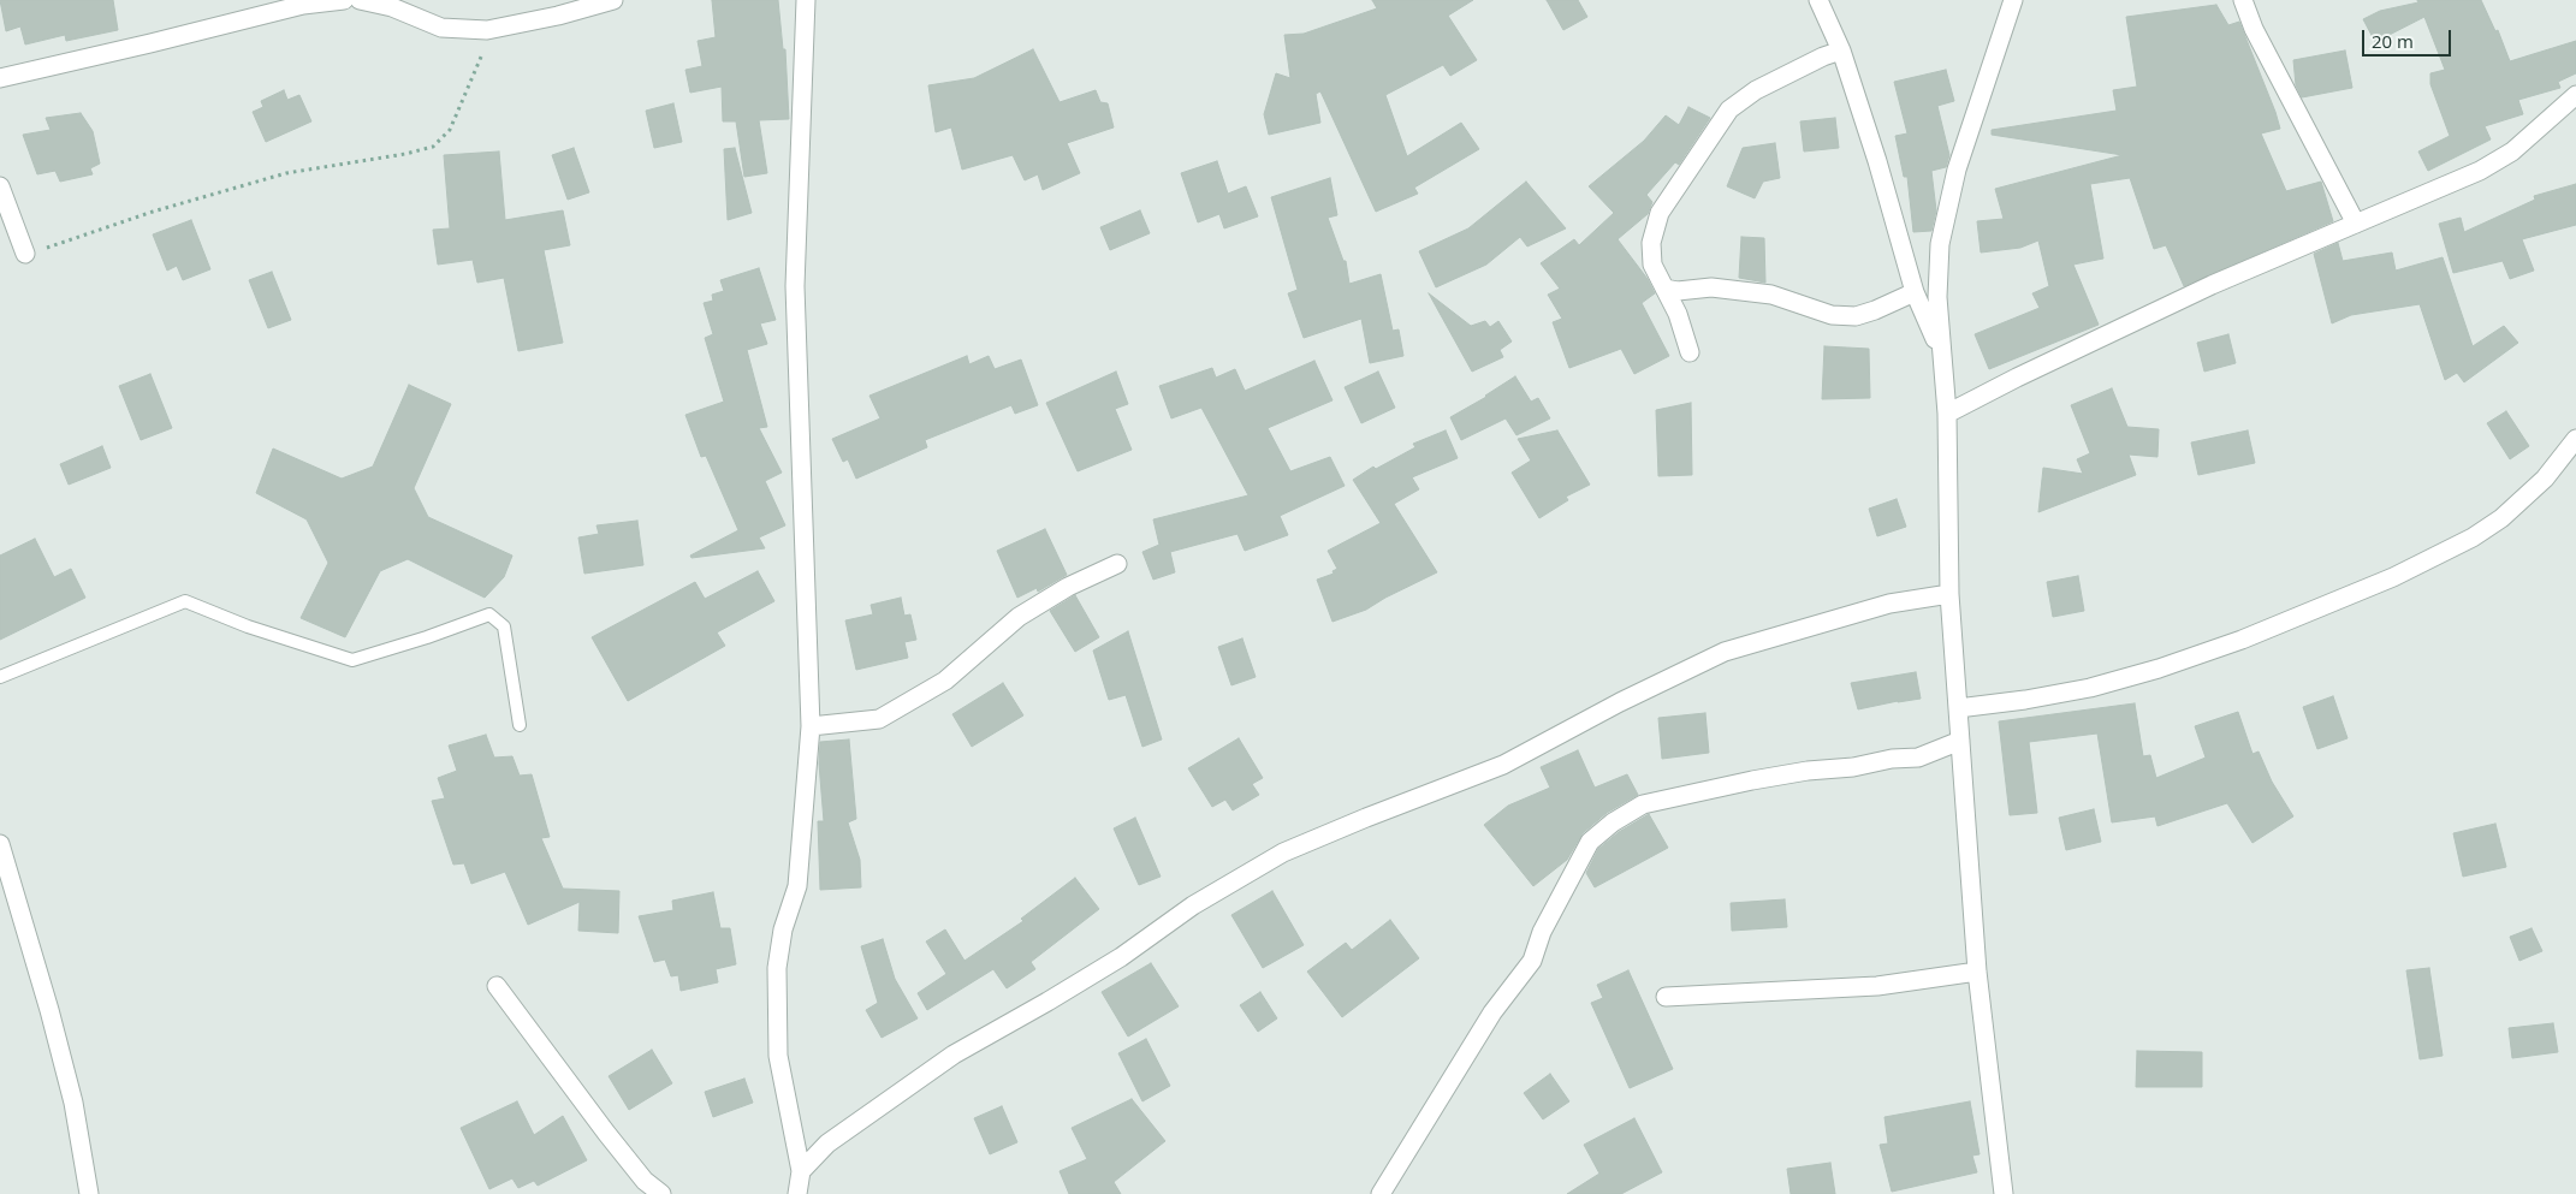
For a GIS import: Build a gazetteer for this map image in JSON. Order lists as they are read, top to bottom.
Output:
{
  "scale_bar": "20 m"
}
